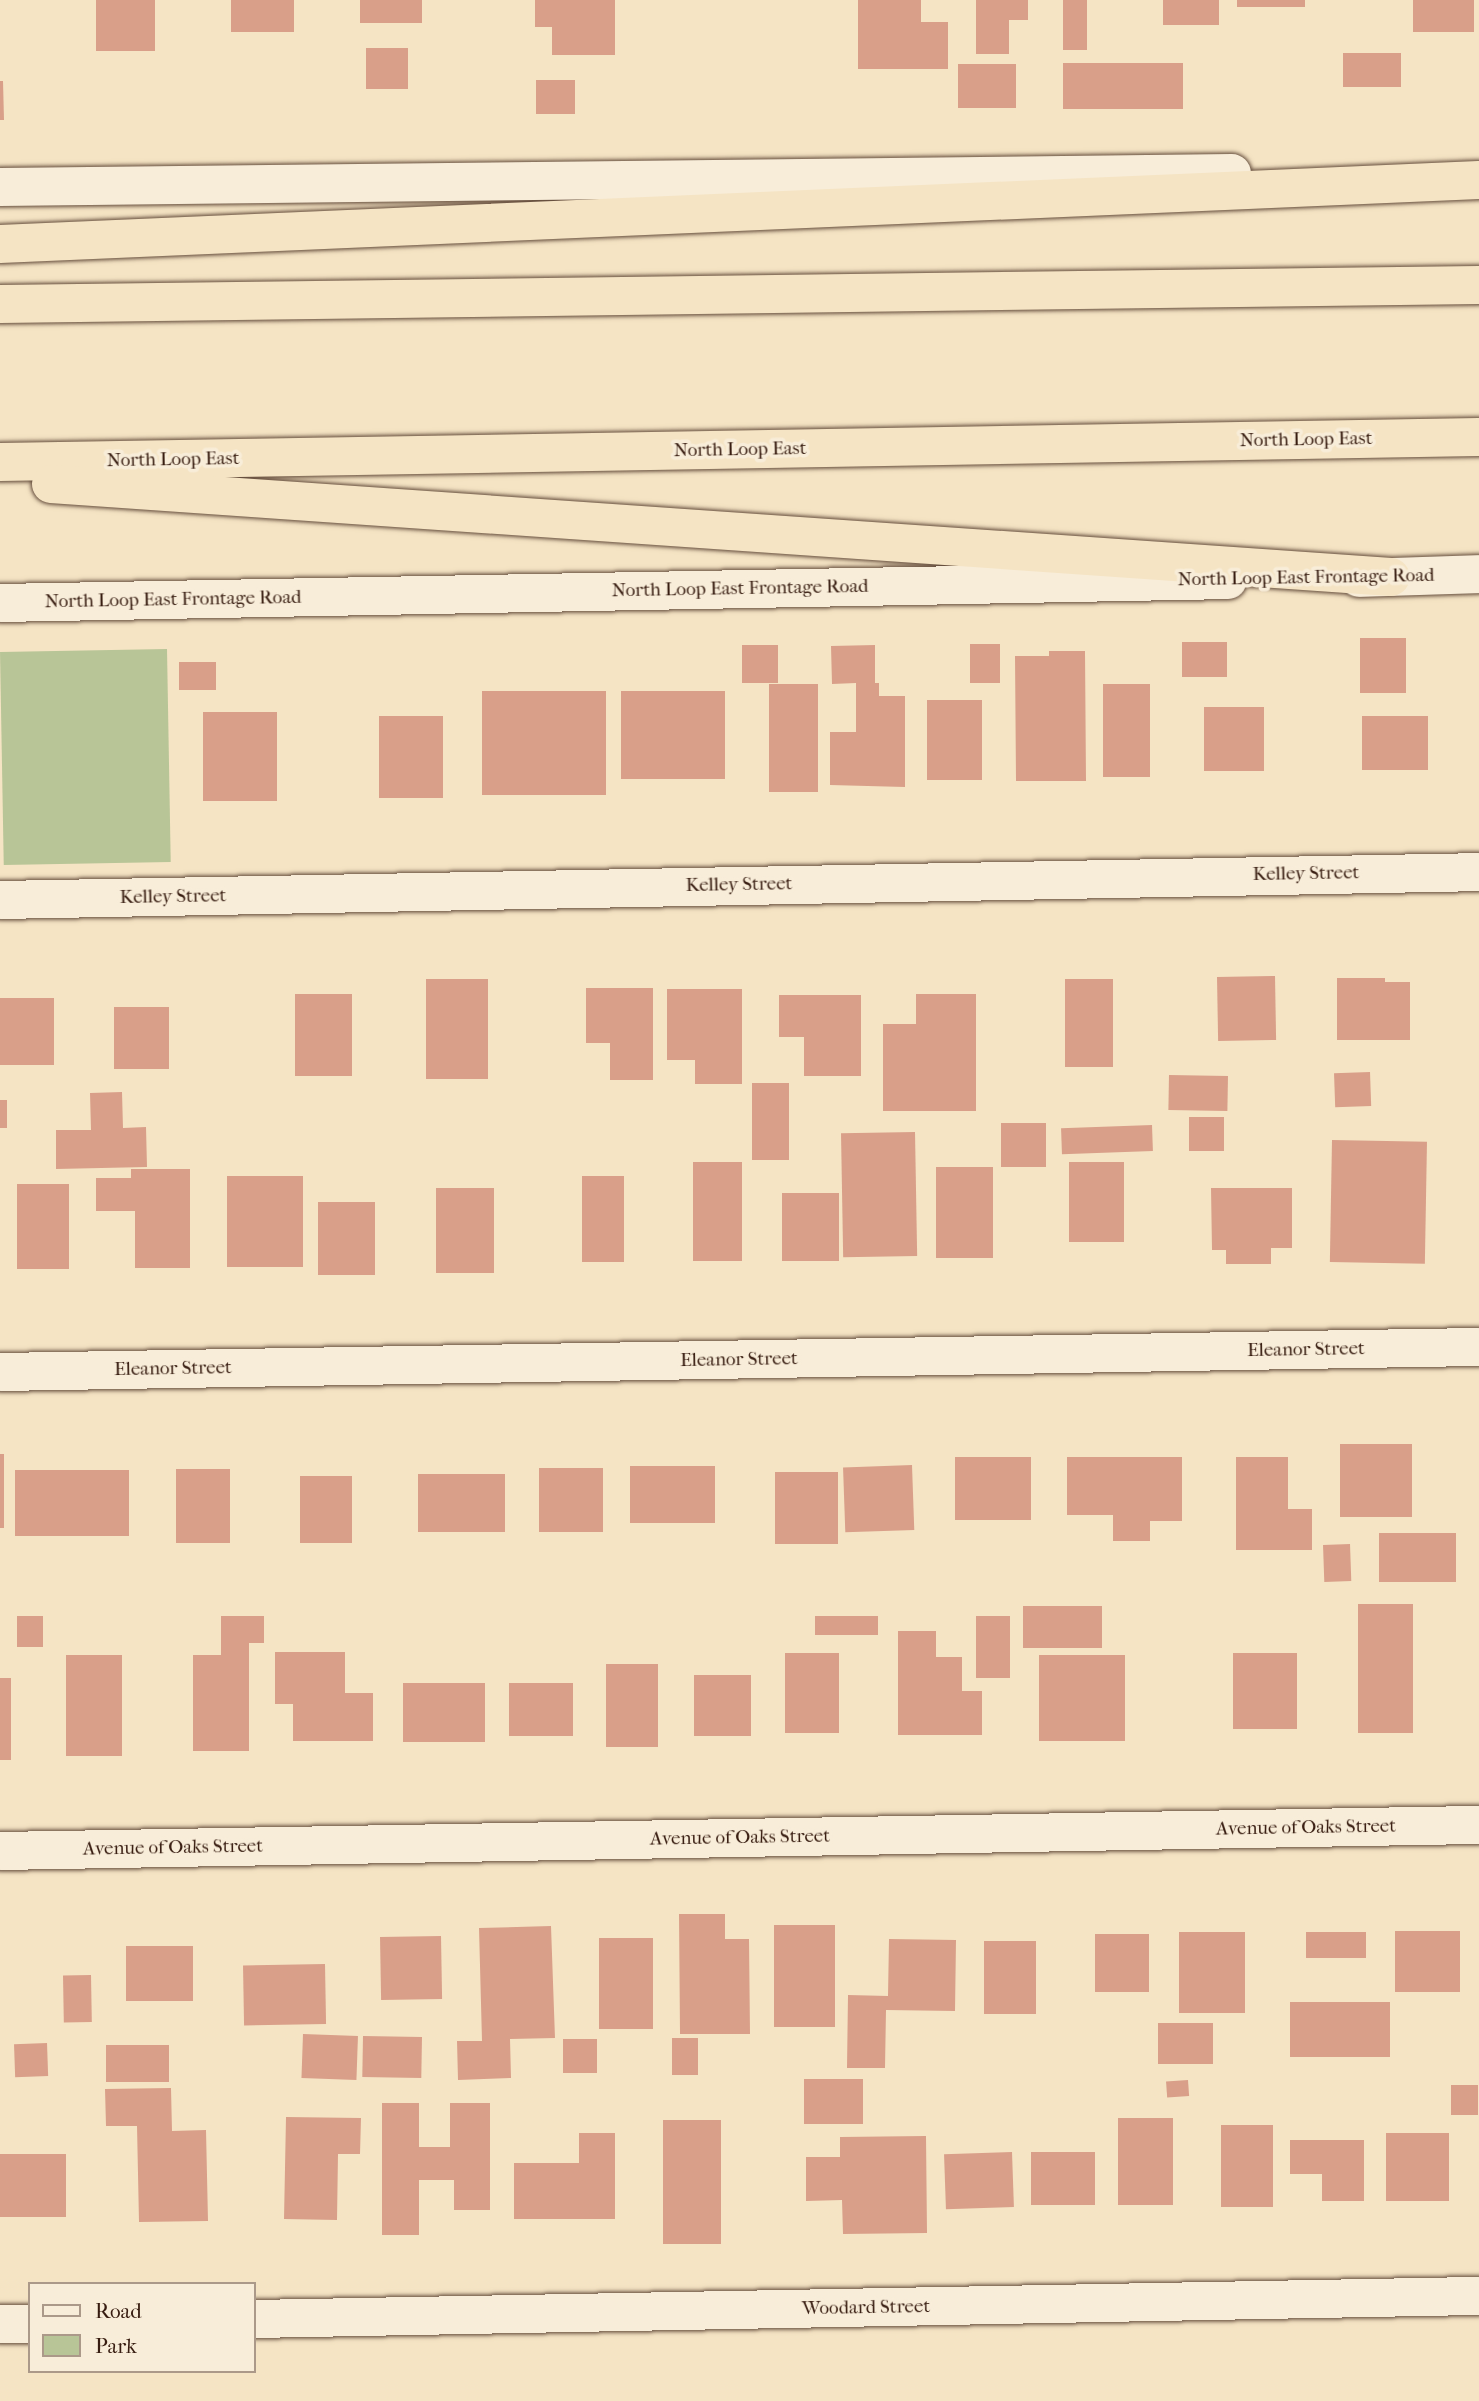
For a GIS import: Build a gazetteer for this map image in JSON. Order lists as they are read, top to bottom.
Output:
{
  "streets": {
    "highway": ["North Loop East"],
    "street": [
      "North Loop East Frontage Road",
      "Kelley Street",
      "Eleanor Street",
      "Avenue of Oaks Street",
      "Woodard Street"
    ]
  },
  "legend": ["Road", "Park"]
}
